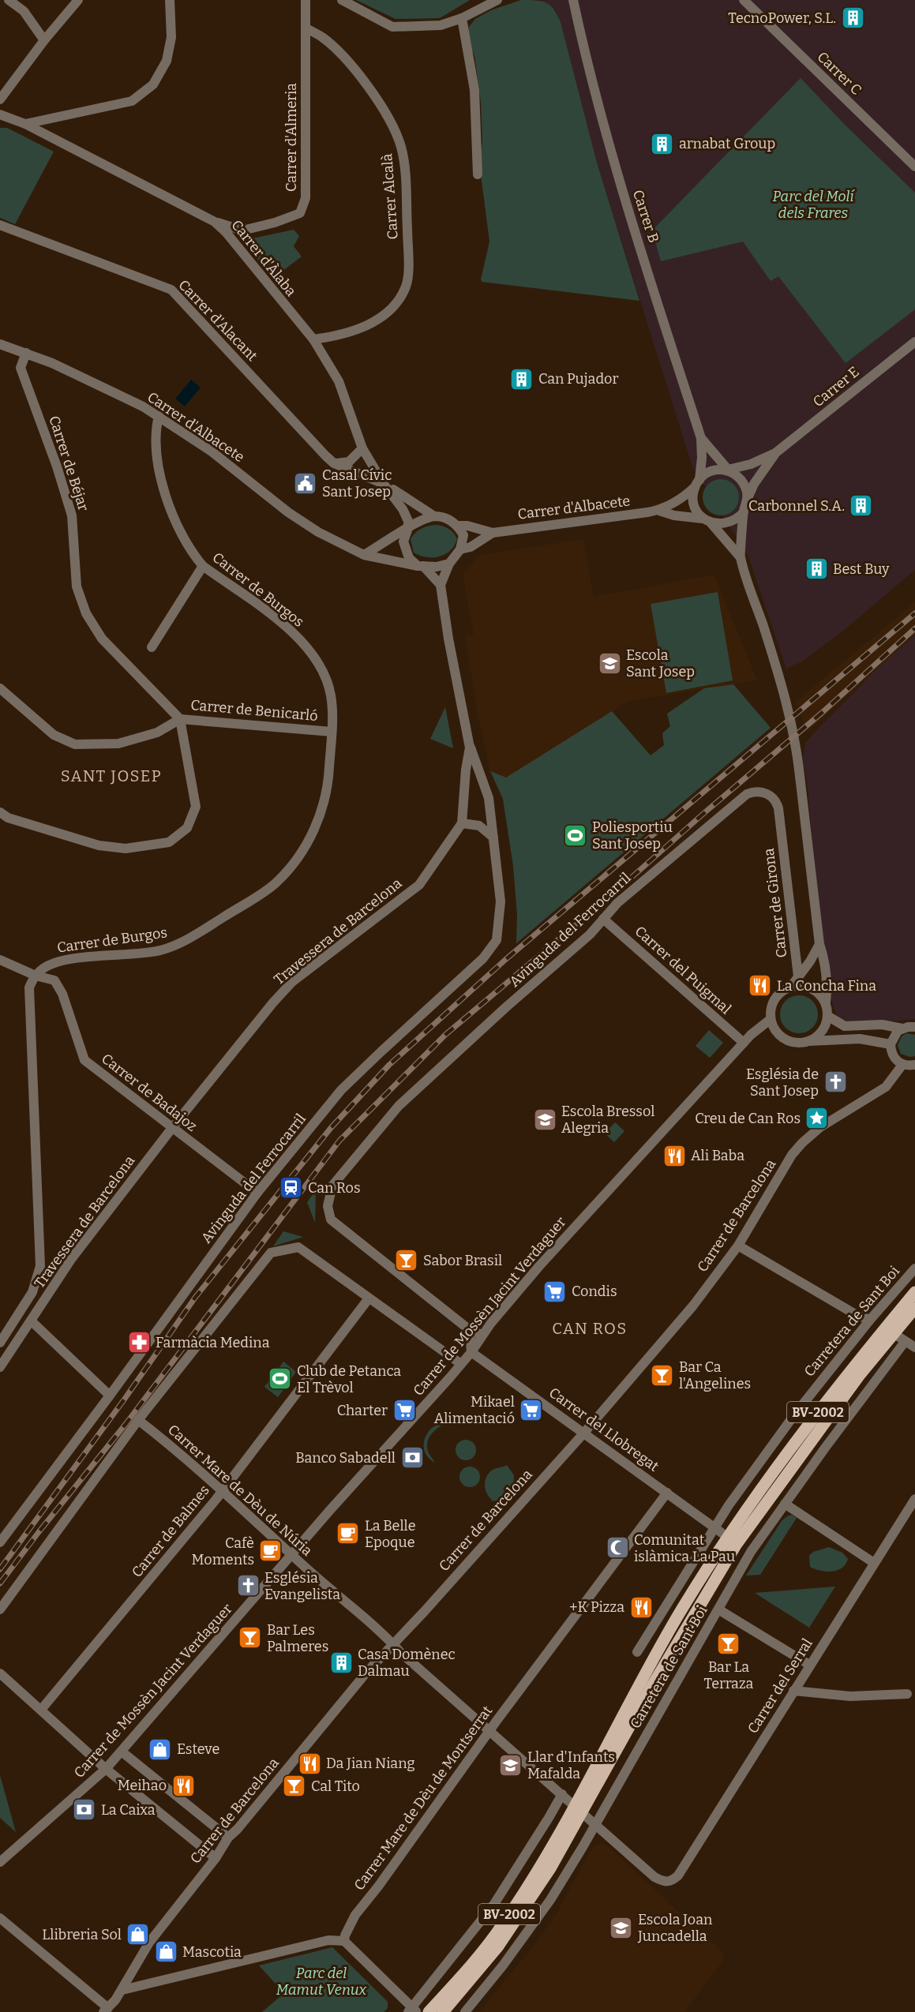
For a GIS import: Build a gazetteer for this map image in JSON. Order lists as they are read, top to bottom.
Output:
{
  "streets": {
    "main road": ["BV-2002"],
    "street": [
      "Carrer C",
      "Carrer d'Almeria",
      "Carrer Alcalà",
      "Carrer B",
      "Carrer d'Àlaba",
      "Carrer d'Alacant",
      "Carrer E",
      "Carrer d'Albacete",
      "Carrer de Béjar",
      "Carrer de Burgos",
      "Carrer de Benicarló",
      "Carrer de Girona",
      "Avinguda del Ferrocarril",
      "Travessera de Barcelona",
      "Carrer del Puigmal",
      "Carrer de Badajoz",
      "Carrer de Barcelona",
      "Carrer de Mossèn Jacint Verdaguer",
      "Carretera de Sant Boi",
      "Carrer del Llobregat",
      "Carrer Mare de Dèu de Núria",
      "Carrer de Balmes",
      "Carrer del Serral",
      "Carrer Mare de Dèu de Montserrat"
    ]
  },
  "crossings": [
    ["Carrer d'Almeria", "Carrer Alcalà"],
    ["Carrer Alcalà", "Carrer d'Àlaba"],
    ["Carrer B", "Carrer E"],
    ["Carrer B", "Carrer d'Albacete"],
    ["Carrer d'Àlaba", "Carrer d'Alacant"],
    ["Carrer d'Àlaba", "Carrer d'Albacete"],
    ["Carrer d'Alacant", "Carrer d'Albacete"],
    ["Carrer E", "Carrer d'Albacete"],
    ["Carrer d'Albacete", "Carrer de Béjar"],
    ["Carrer d'Albacete", "Carrer de Burgos"],
    ["Carrer de Béjar", "Carrer de Benicarló"],
    ["Carrer de Burgos", "Carrer de Benicarló"],
    ["Carrer de Burgos", "Carrer de Badajoz"],
    ["Carrer de Girona", "Avinguda del Ferrocarril"],
    ["Avinguda del Ferrocarril", "Travessera de Barcelona"],
    ["Avinguda del Ferrocarril", "Carrer del Puigmal"],
    ["Avinguda del Ferrocarril", "Carrer de Badajoz"],
    ["Travessera de Barcelona", "Carrer de Badajoz"],
    ["Carrer del Puigmal", "Carrer de Mossèn Jacint Verdaguer"],
    ["Carrer de Barcelona", "Carrer del Llobregat"],
    ["Carrer de Barcelona", "Carrer Mare de Dèu de Núria"],
    ["Carrer de Mossèn Jacint Verdaguer", "Carrer del Llobregat"],
    ["Carrer de Mossèn Jacint Verdaguer", "Carrer Mare de Dèu de Núria"],
    ["Carretera de Sant Boi", "Carrer del Llobregat"],
    ["Carretera de Sant Boi", "Carrer Mare de Dèu de Núria"],
    ["BV-2002", "Carrer del Llobregat"],
    ["BV-2002", "Carrer Mare de Dèu de Núria"],
    ["Carrer del Llobregat", "Carrer Mare de Dèu de Montserrat"],
    ["Carrer Mare de Dèu de Núria", "Carrer de Balmes"],
    ["Carrer Mare de Dèu de Núria", "Carrer del Serral"],
    ["Carrer Mare de Dèu de Núria", "Carrer Mare de Dèu de Montserrat"]
  ],
  "districts": ["SANT JOSEP", "CAN ROS"],
  "parks": ["Parc del Molí dels Frares", "Parc del Mamut Venux"],
  "places": {
    "building": [
      "TecnoPower, S.L.",
      "arnabat Group",
      "Can Pujador",
      "Carbonnel S.A.",
      "Best Buy",
      "Casa Domènec Dalmau"
    ],
    "public building": ["Casal Cívic Sant Josep"],
    "school or university": [
      "Escola Sant Josep",
      "Escola Bressol Alegria",
      "Llar d'Infants Mafalda",
      "Escola Joan Juncadella"
    ],
    "sports": ["Poliesportiu Sant Josep", "Club de Petanca El Trèvol"],
    "restaurant": [
      "La Concha Fina",
      "Ali Baba",
      "+K Pizza",
      "Da Jian Niang",
      "Meihao"
    ],
    "church": ["Església de Sant Josep", "Església Evangelista"],
    "place": ["Creu de Can Ros"],
    "station": ["Can Ros"],
    "bar": [
      "Sabor Brasil",
      "Bar Ca l'Angelines",
      "Bar Les Palmeres",
      "Bar La Terraza",
      "Cal Tito"
    ],
    "supermarket": ["Condis", "Mikael Alimentació", "Charter"],
    "pharmacy": ["Farmàcia Medina"],
    "bank": ["Banco Sabadell", "La Caixa"],
    "cafe": ["La Belle Epoque", "Cafè Moments"],
    "mosque": ["Comunitat islàmica La Pau"],
    "shop": ["Esteve", "Llibreria Sol", "Mascotia"]
  }
}
